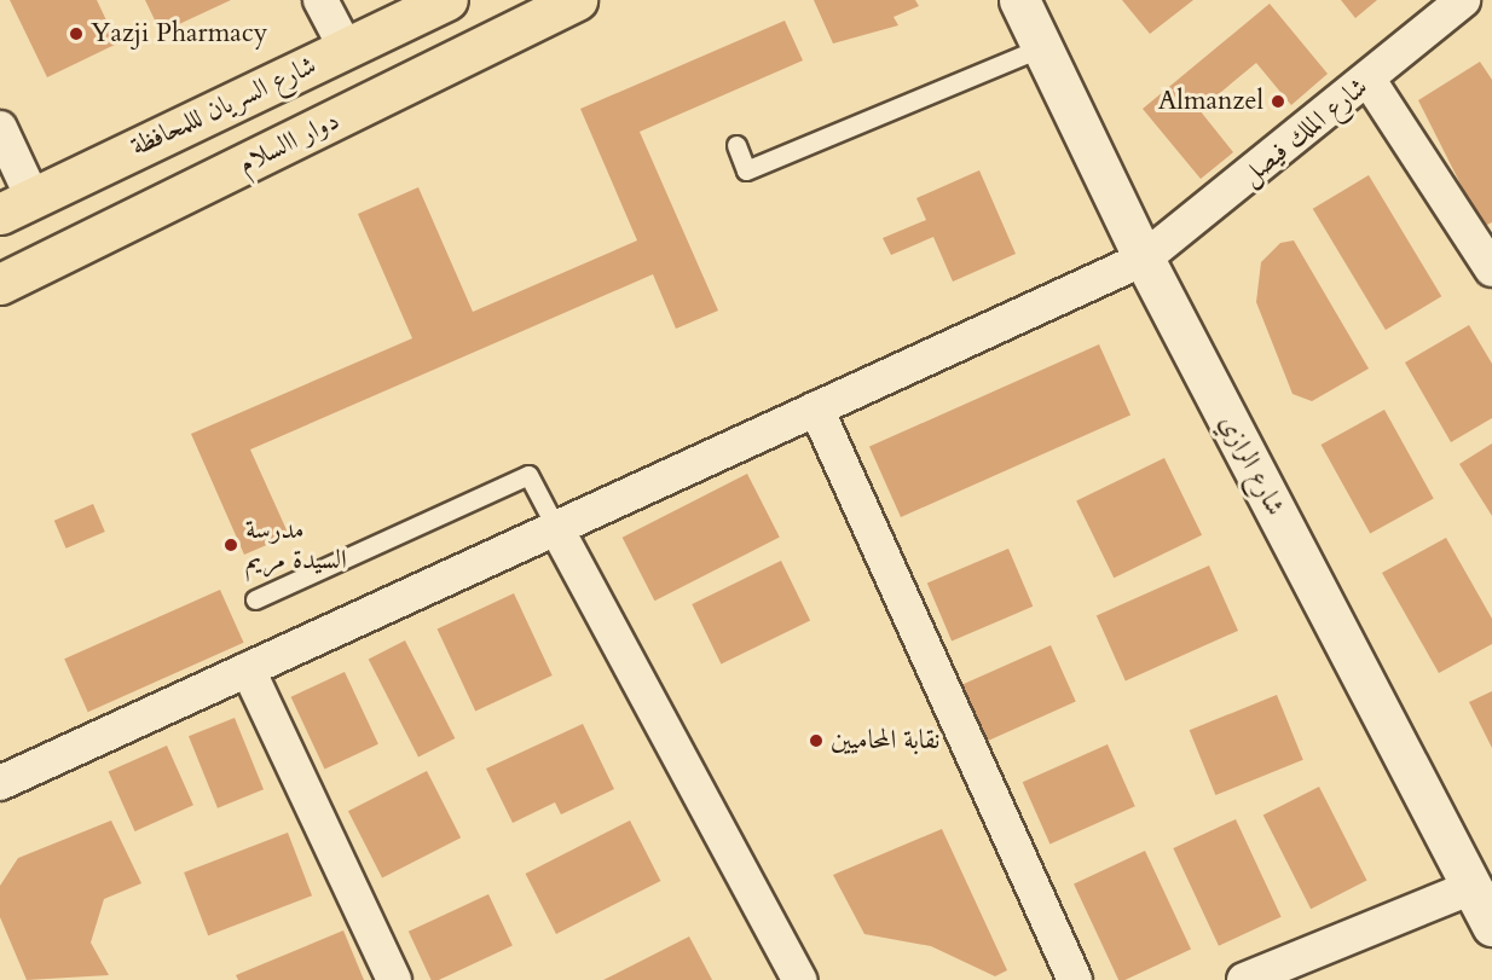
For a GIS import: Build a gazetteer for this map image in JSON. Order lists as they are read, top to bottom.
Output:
{
  "streets": {
    "main road": ["شارع السريان لللمحافظة", "دوار االسلام", "شارع الرازي"],
    "street": ["شارع الملك فيصل"]
  },
  "crossings": [
    ["شارع الملك فيصل", "شارع الرازي"]
  ],
  "places": [
    "Yazji Pharmacy",
    "Almanzel",
    "مدرسة السيدة مريم",
    "نقابة المحاميين"
  ]
}
